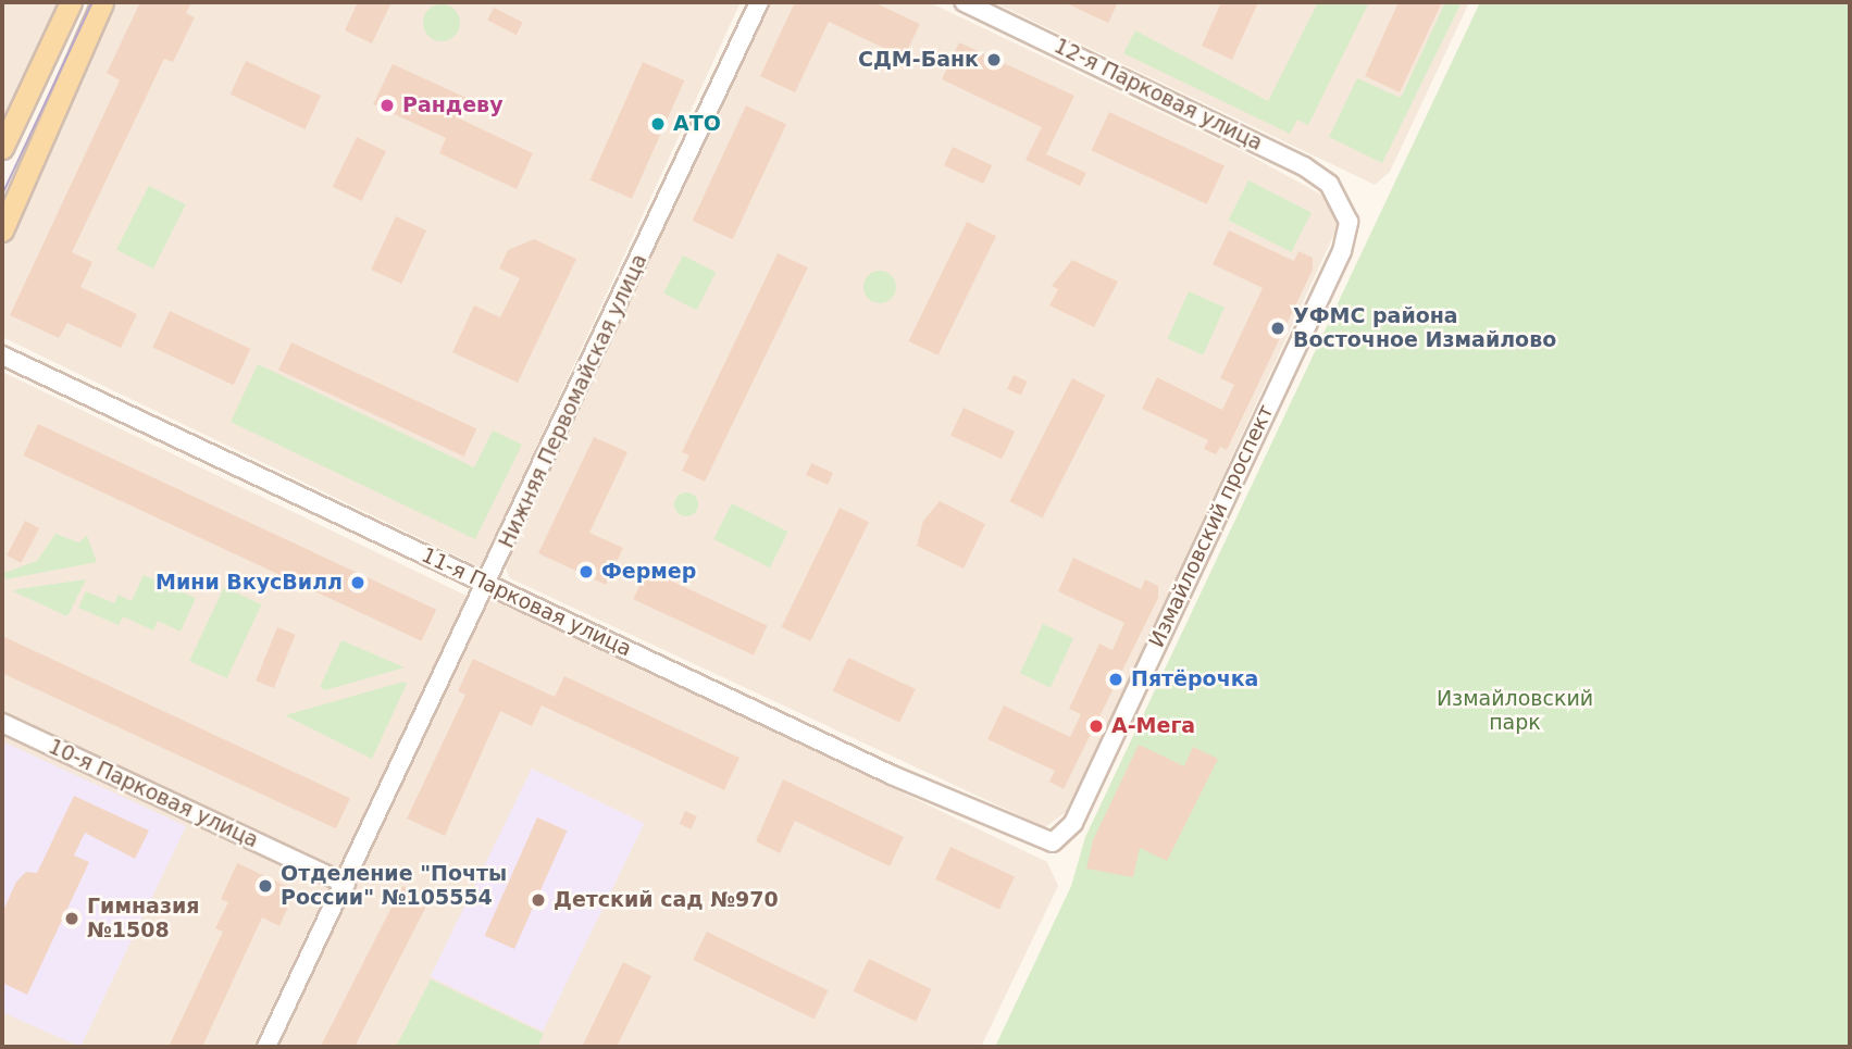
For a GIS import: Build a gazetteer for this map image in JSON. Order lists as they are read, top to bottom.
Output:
{
  "streets": {
    "street": [
      "12-я Парковая улица",
      "Нижняя Первомайская улица",
      "Измайловский проспект",
      "11-я Парковая улица",
      "10-я Парковая улица"
    ]
  },
  "crossings": [
    ["12-я Парковая улица", "Измайловский проспект"],
    ["Нижняя Первомайская улица", "11-я Парковая улица"],
    ["Нижняя Первомайская улица", "10-я Парковая улица"],
    ["Измайловский проспект", "11-я Парковая улица"]
  ],
  "parks": ["Измайловский парк"],
  "places": [
    "СДМ-Банк",
    "Рандеву",
    "АТО",
    "УФМС района Восточное Измайлово",
    "Фермер",
    "Мини ВкусВилл",
    "Пятёрочка",
    "А-Мега",
    "Отделение \"Почты России\" №105554",
    "Детский сад №970",
    "Гимназия №1508"
  ]
}
